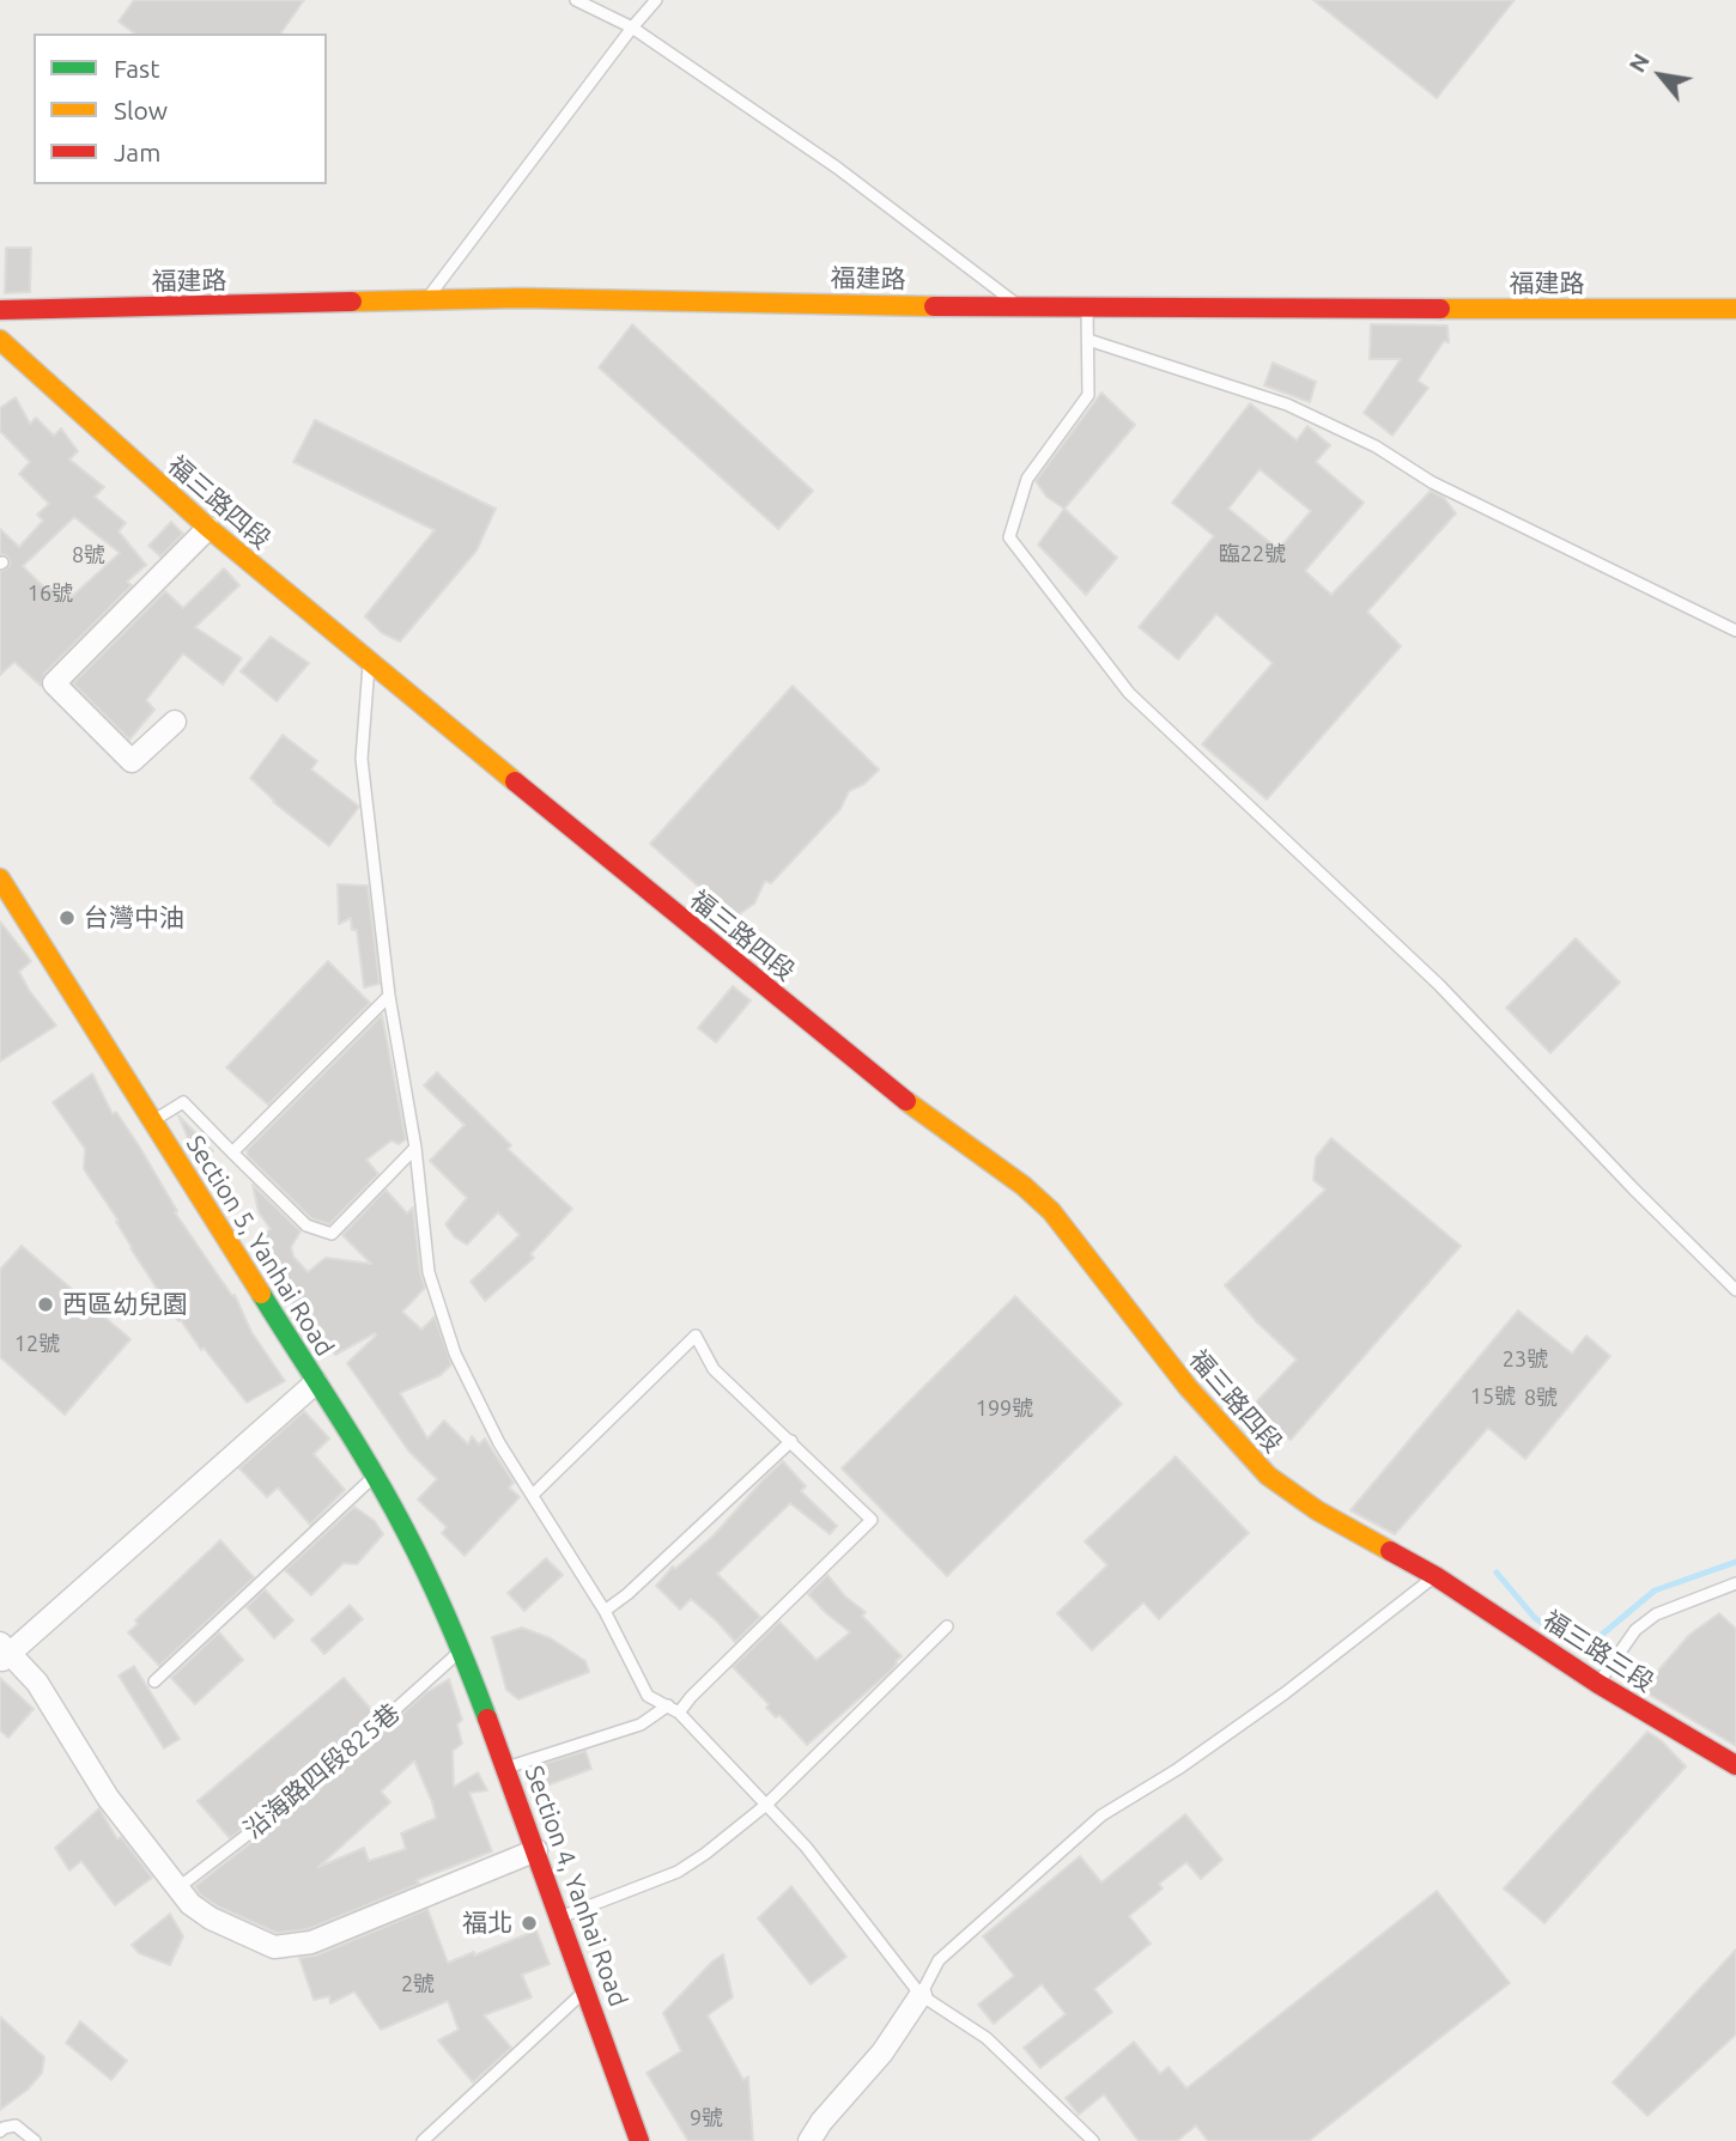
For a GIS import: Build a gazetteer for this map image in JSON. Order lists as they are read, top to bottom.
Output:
{
  "streets": {
    "street": [
      "福建路",
      "福三路四段",
      "Section 5, Yanhai Road",
      "福三路三段",
      "Section 4, Yanhai Road"
    ],
    "lane": ["沿海路四段825巷"]
  },
  "crossings": [
    ["福三路四段", "福三路三段"],
    ["Section 5, Yanhai Road", "沿海路四段825巷"],
    ["Section 5, Yanhai Road", "Section 4, Yanhai Road"],
    ["沿海路四段825巷", "Section 4, Yanhai Road"]
  ],
  "places": ["台灣中油", "西區幼兒園", "福北"],
  "house_numbers": [
    "臨22號",
    "8號",
    "16號",
    "12號",
    "23號",
    "15號",
    "8號",
    "199號",
    "2號",
    "9號"
  ],
  "legend": ["Fast", "Slow", "Jam"],
  "north": "top left"
}
